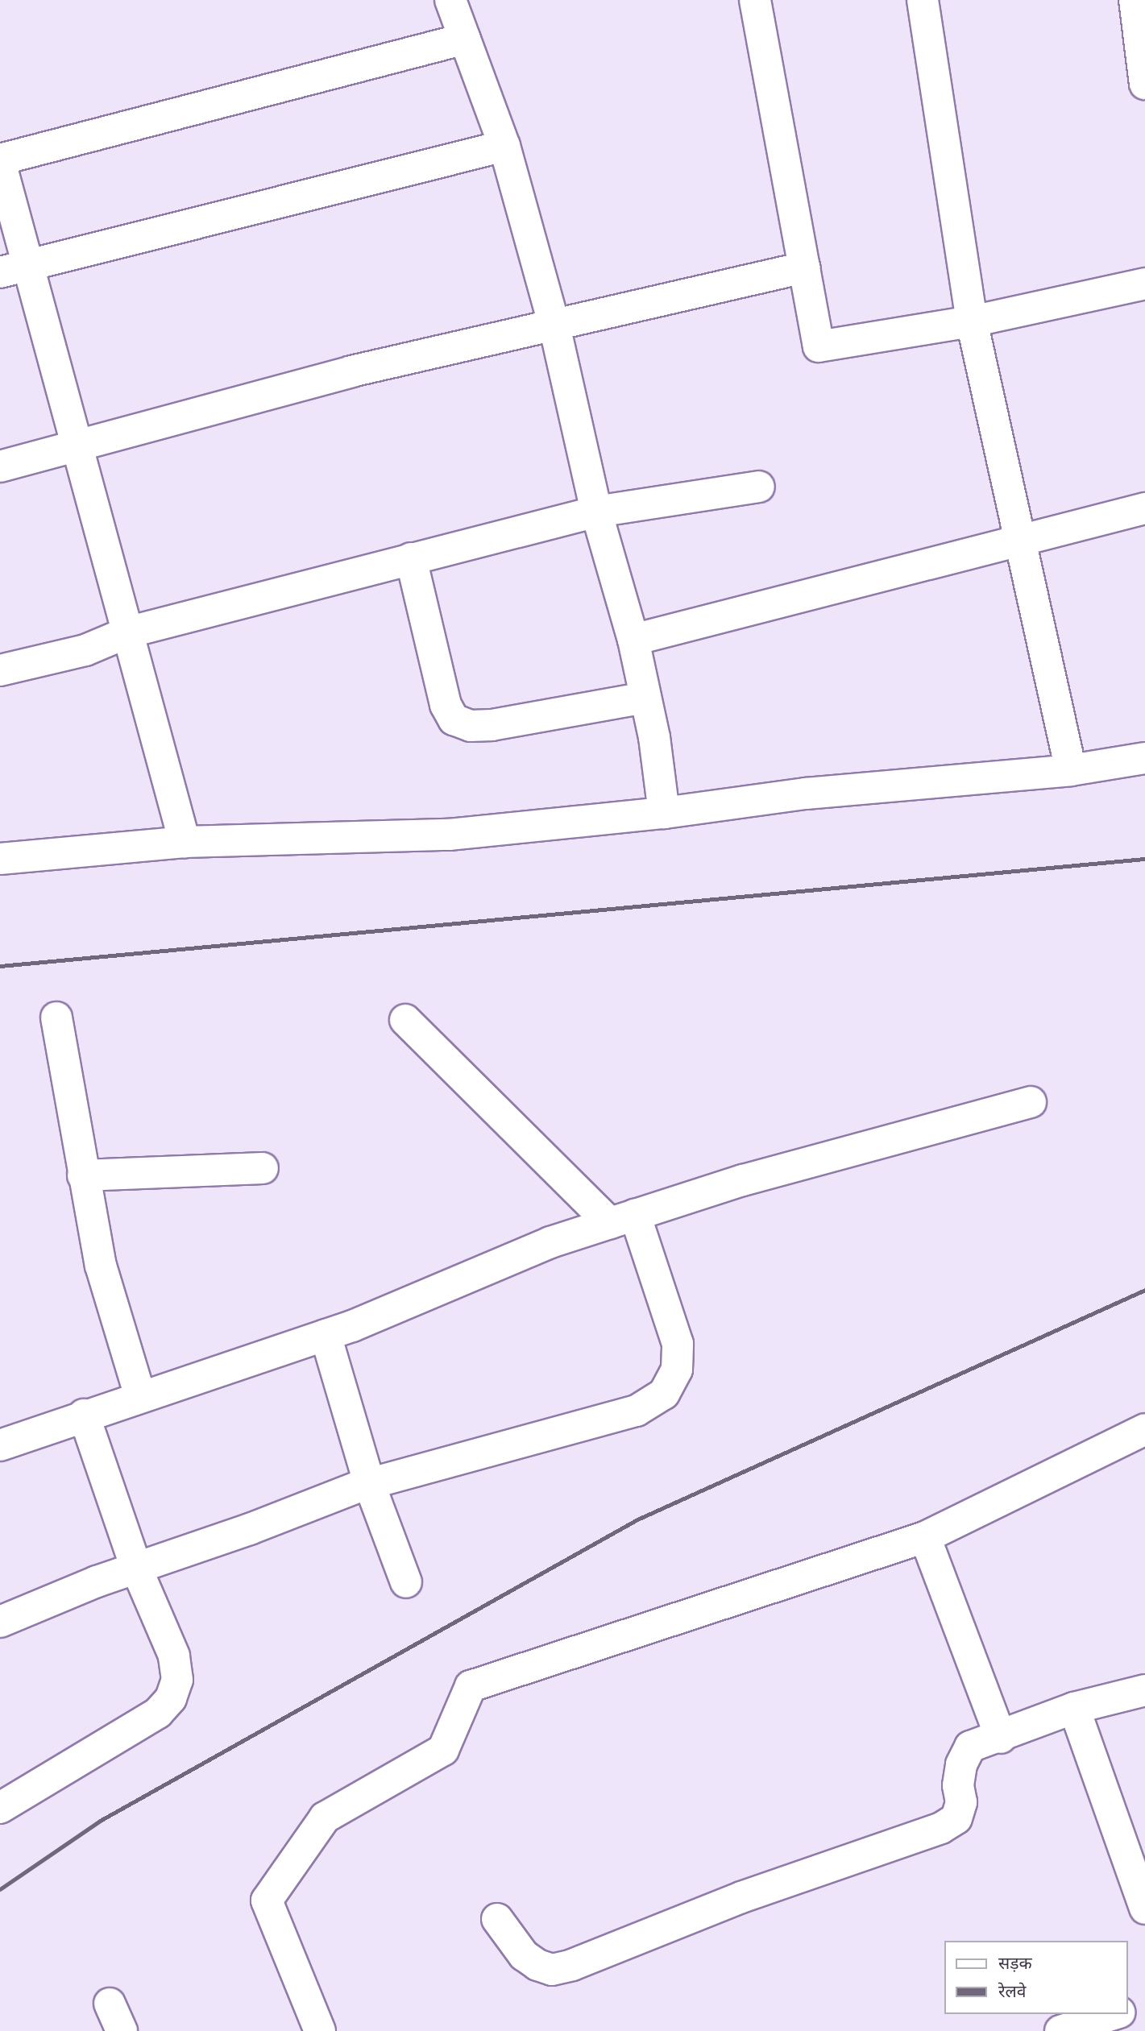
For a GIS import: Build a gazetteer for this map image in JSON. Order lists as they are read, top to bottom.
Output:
{
  "legend": ["सड़क", "रेलवे"]
}
